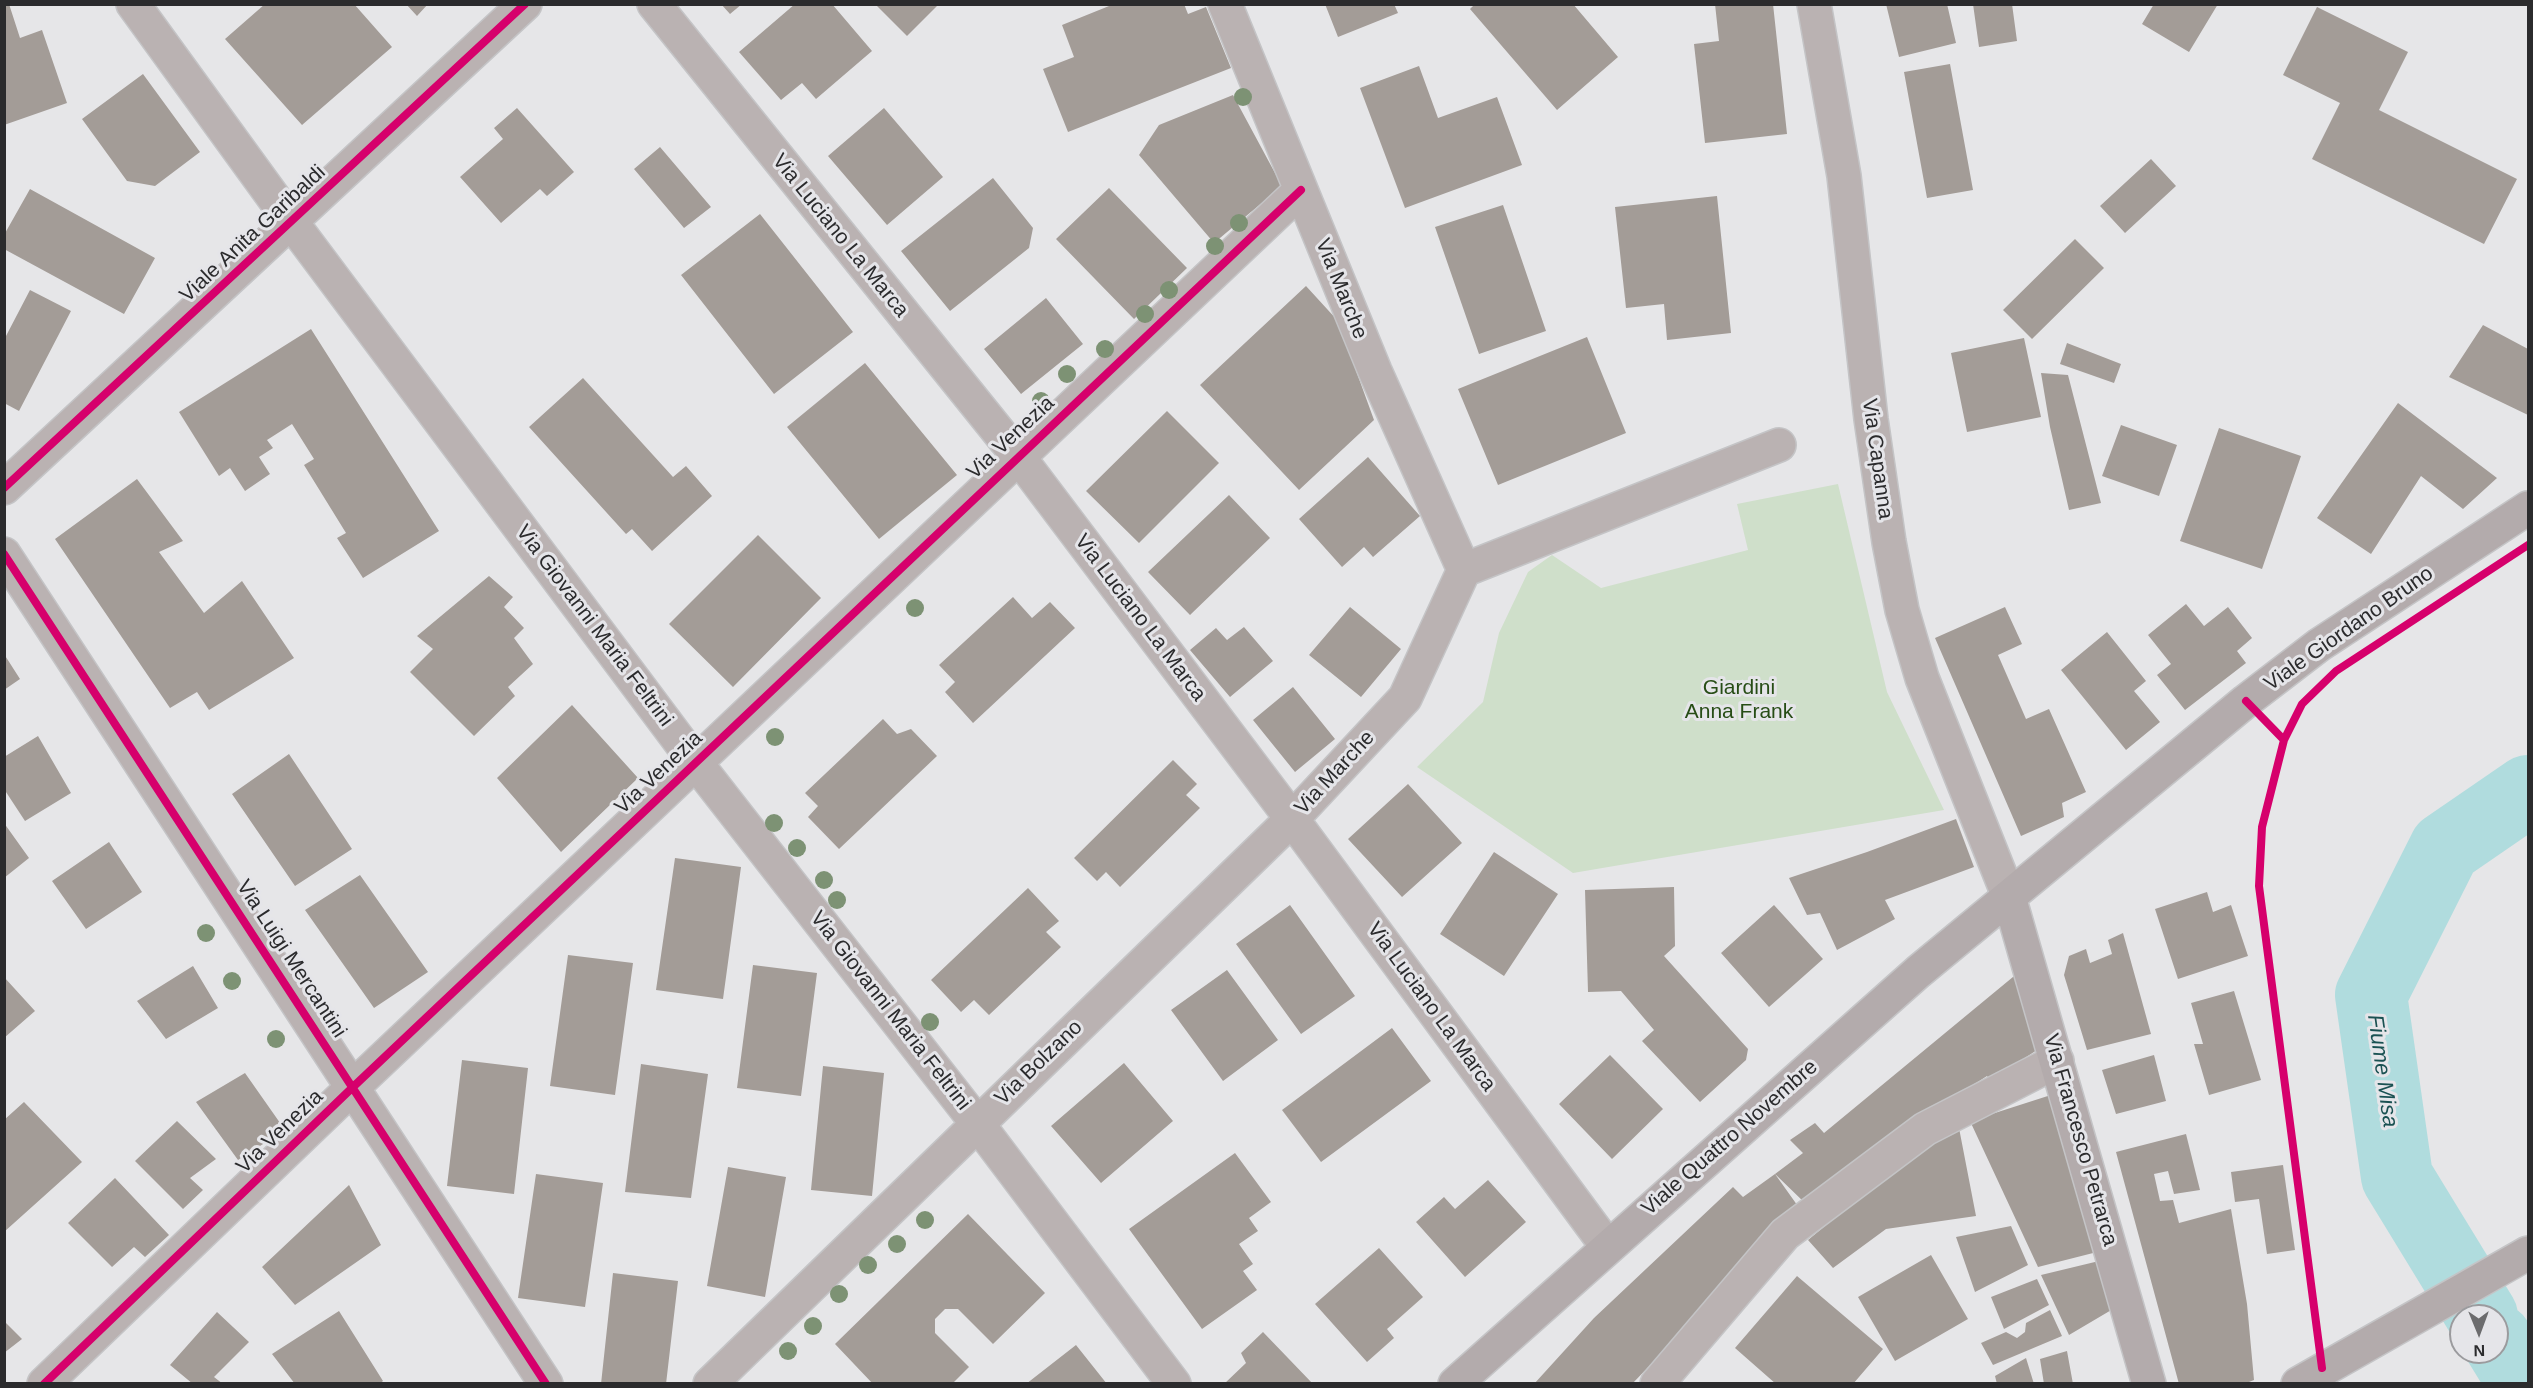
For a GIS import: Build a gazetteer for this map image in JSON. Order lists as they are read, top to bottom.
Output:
{
  "streets": {
    "main road": ["Viale Giordano Bruno", "Viale Quattro Novembre", "Via Francesco Petrarca"],
    "street": [
      "Viale Anita Garibaldi",
      "Via Luciano La Marca",
      "Via Marche",
      "Via Venezia",
      "Via Capanna",
      "Via Giovanni Maria Feltrini",
      "Via Luigi Mercantini",
      "Via Bolzano"
    ]
  },
  "crossings": [
    ["Viale Anita Garibaldi", "Via Giovanni Maria Feltrini"],
    ["Via Luciano La Marca", "Via Marche"],
    ["Via Luciano La Marca", "Via Venezia"],
    ["Via Luciano La Marca", "Via Bolzano"],
    ["Via Luciano La Marca", "Viale Quattro Novembre"],
    ["Via Marche", "Via Venezia"],
    ["Via Marche", "Via Bolzano"],
    ["Via Venezia", "Via Giovanni Maria Feltrini"],
    ["Via Venezia", "Via Luigi Mercantini"],
    ["Via Capanna", "Viale Giordano Bruno"],
    ["Via Capanna", "Viale Quattro Novembre"],
    ["Via Capanna", "Via Francesco Petrarca"],
    ["Via Giovanni Maria Feltrini", "Via Bolzano"],
    ["Viale Giordano Bruno", "Viale Quattro Novembre"],
    ["Viale Giordano Bruno", "Via Francesco Petrarca"],
    ["Viale Quattro Novembre", "Via Francesco Petrarca"]
  ],
  "water": ["Fiume Misa"],
  "parks": ["Giardini Anna Frank"],
  "north": "bottom"
}
